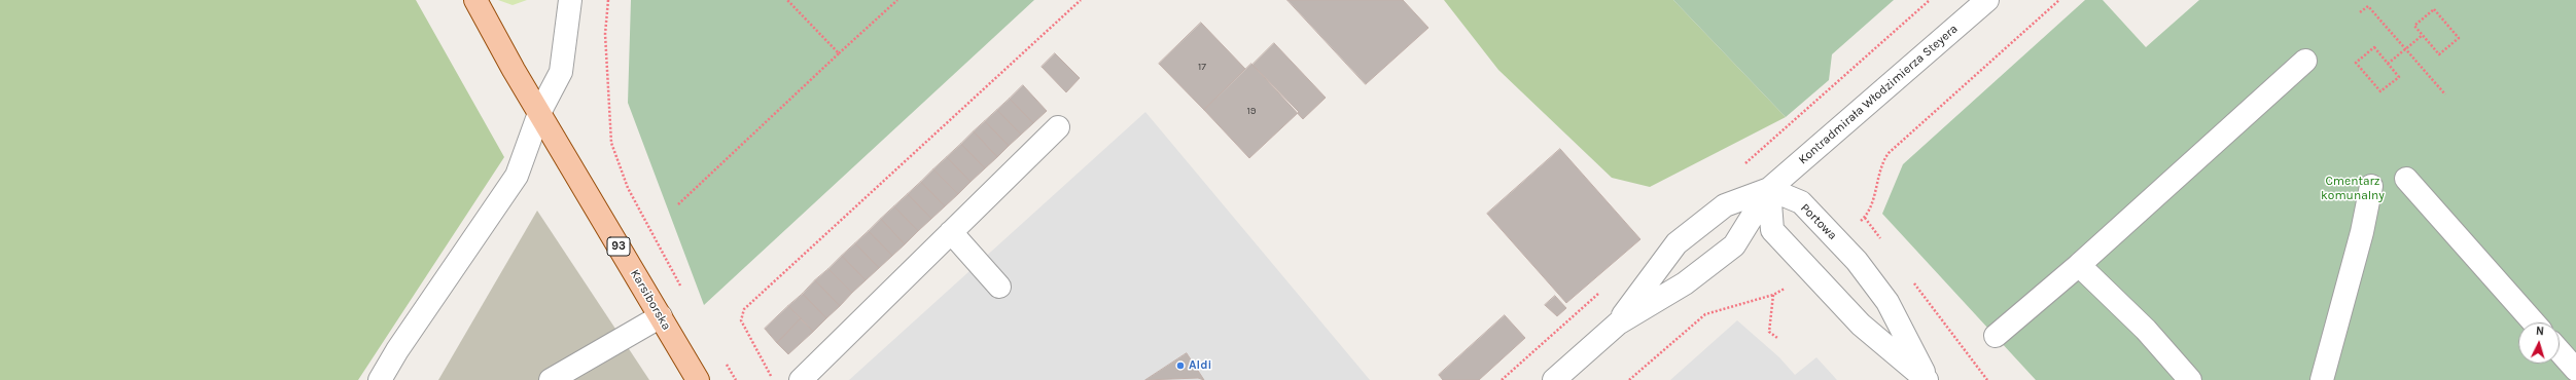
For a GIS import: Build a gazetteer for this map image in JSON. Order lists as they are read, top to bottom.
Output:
{
  "streets": {
    "main road": ["93", "Karsiborska"],
    "street": ["Kontradmirała Włodzimierza Steyera", "Portowa"]
  },
  "crossings": [
    ["Kontradmirała Włodzimierza Steyera", "Portowa"]
  ],
  "parks": ["Cmentarz komunalny"],
  "places": ["Aldi"],
  "house_numbers": ["17", "19"],
  "north": "top"
}
